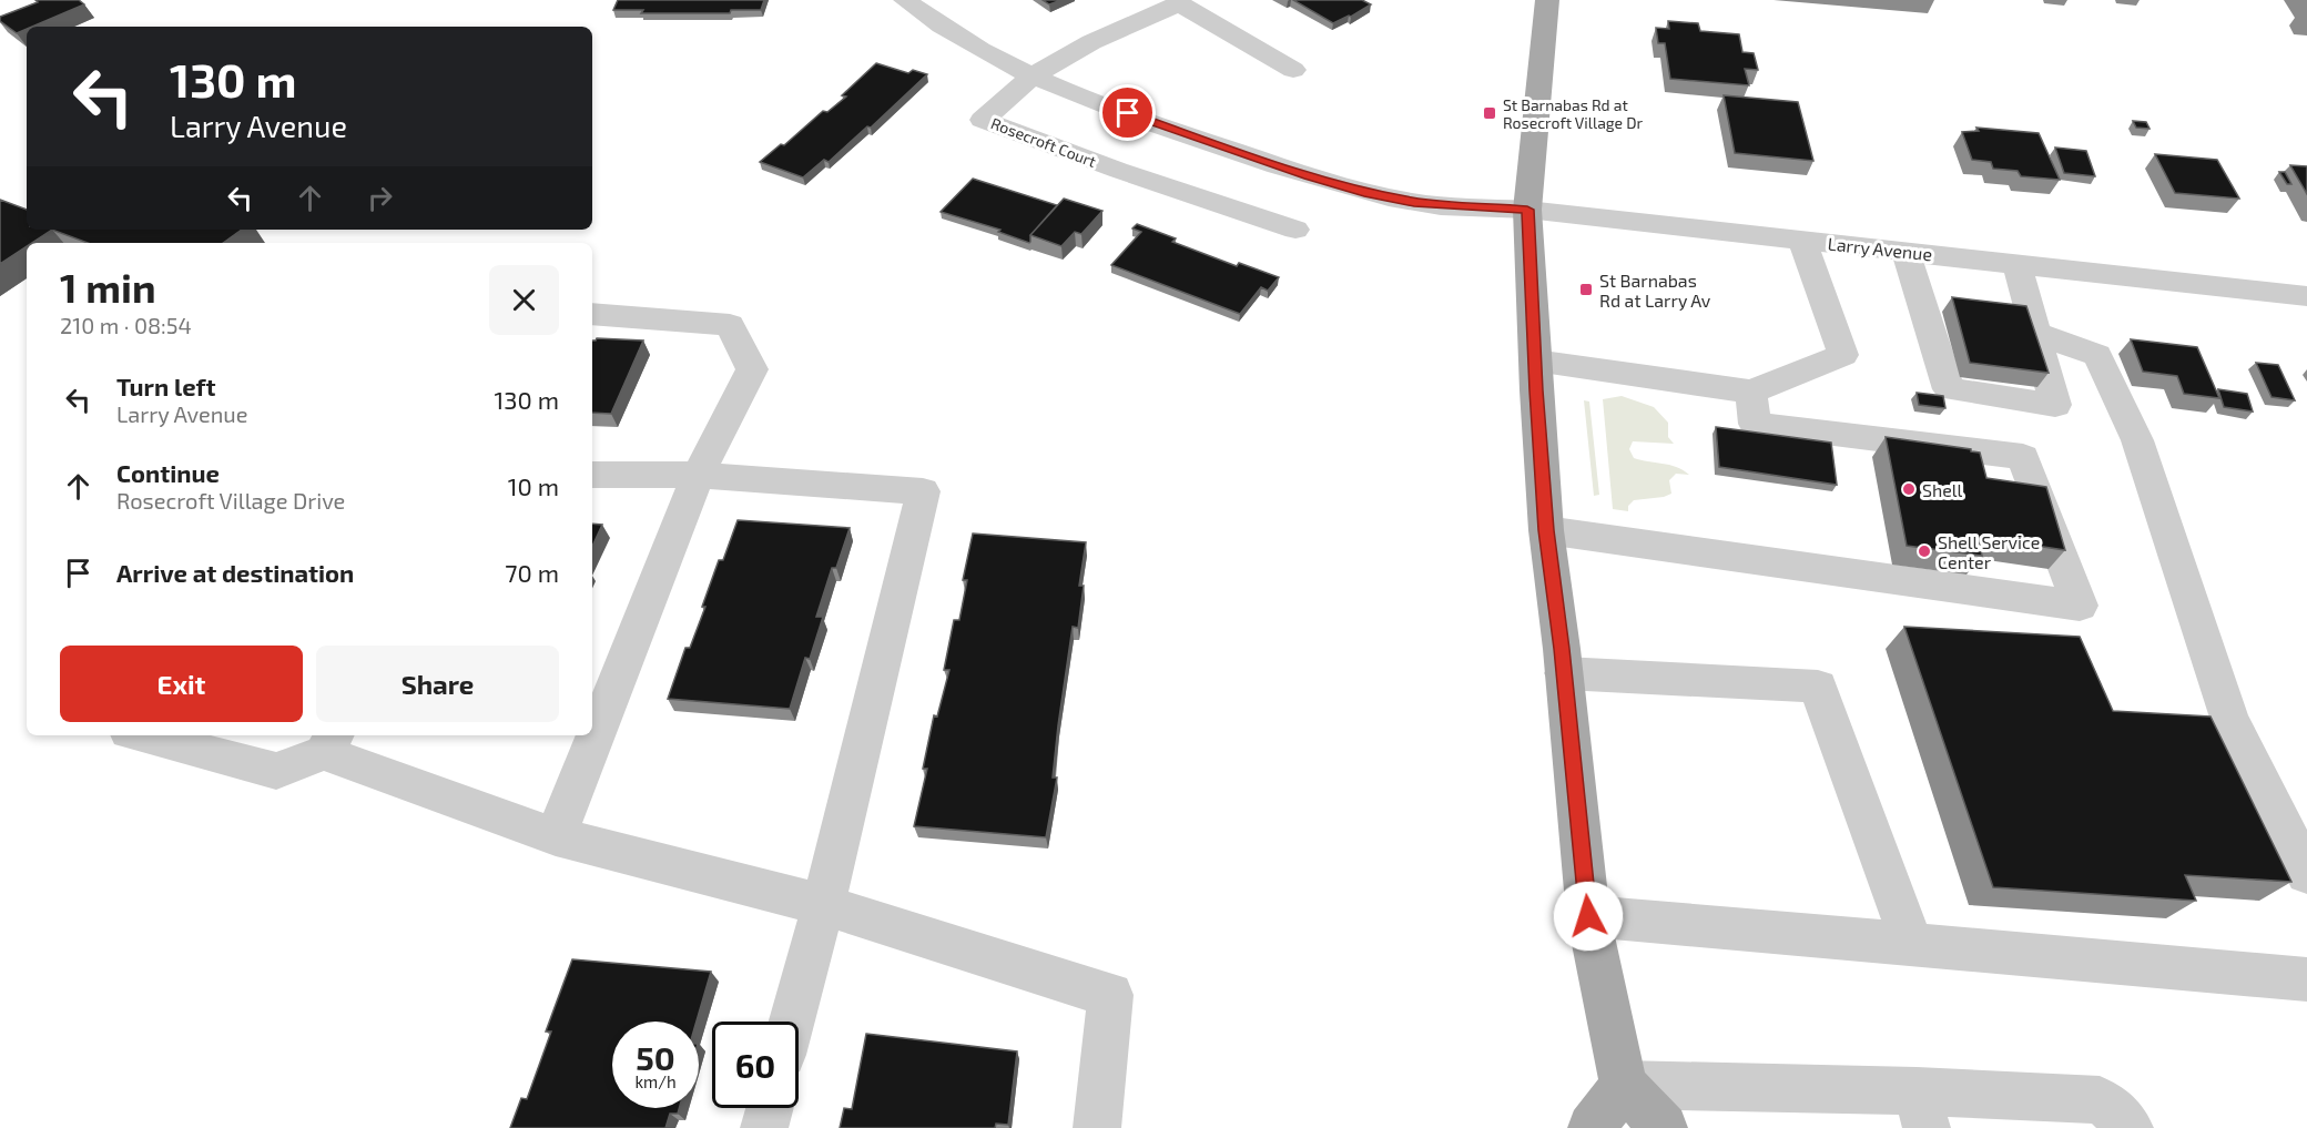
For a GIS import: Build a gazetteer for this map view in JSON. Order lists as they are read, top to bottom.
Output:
{
  "streets": {
    "street": ["Rosecroft Court", "Larry Avenue"]
  },
  "crossings": [
    ["Rosecroft Court", "Larry Avenue"]
  ],
  "places": {
    "transit": ["St Barnabas Rd at Rosecroft Village Dr", "St Barnabas Rd at Larry Av"],
    "other": ["Shell", "Shell Service Center"]
  },
  "page": {
    "turn": ["130 m", "Larry Avenue"],
    "heading": ["1 min", "210 m · 08:54"],
    "list": [
      {
        "name": "Turn left",
        "note": "Larry Avenue",
        "value": "130 m"
      },
      {
        "name": "Continue",
        "note": "Rosecroft Village Drive",
        "value": "10 m"
      },
      {
        "name": "Arrive at destination",
        "value": "70 m"
      }
    ],
    "buttons": ["Exit", "Share"],
    "speed": "50 km/h",
    "limit": "60"
  }
}
